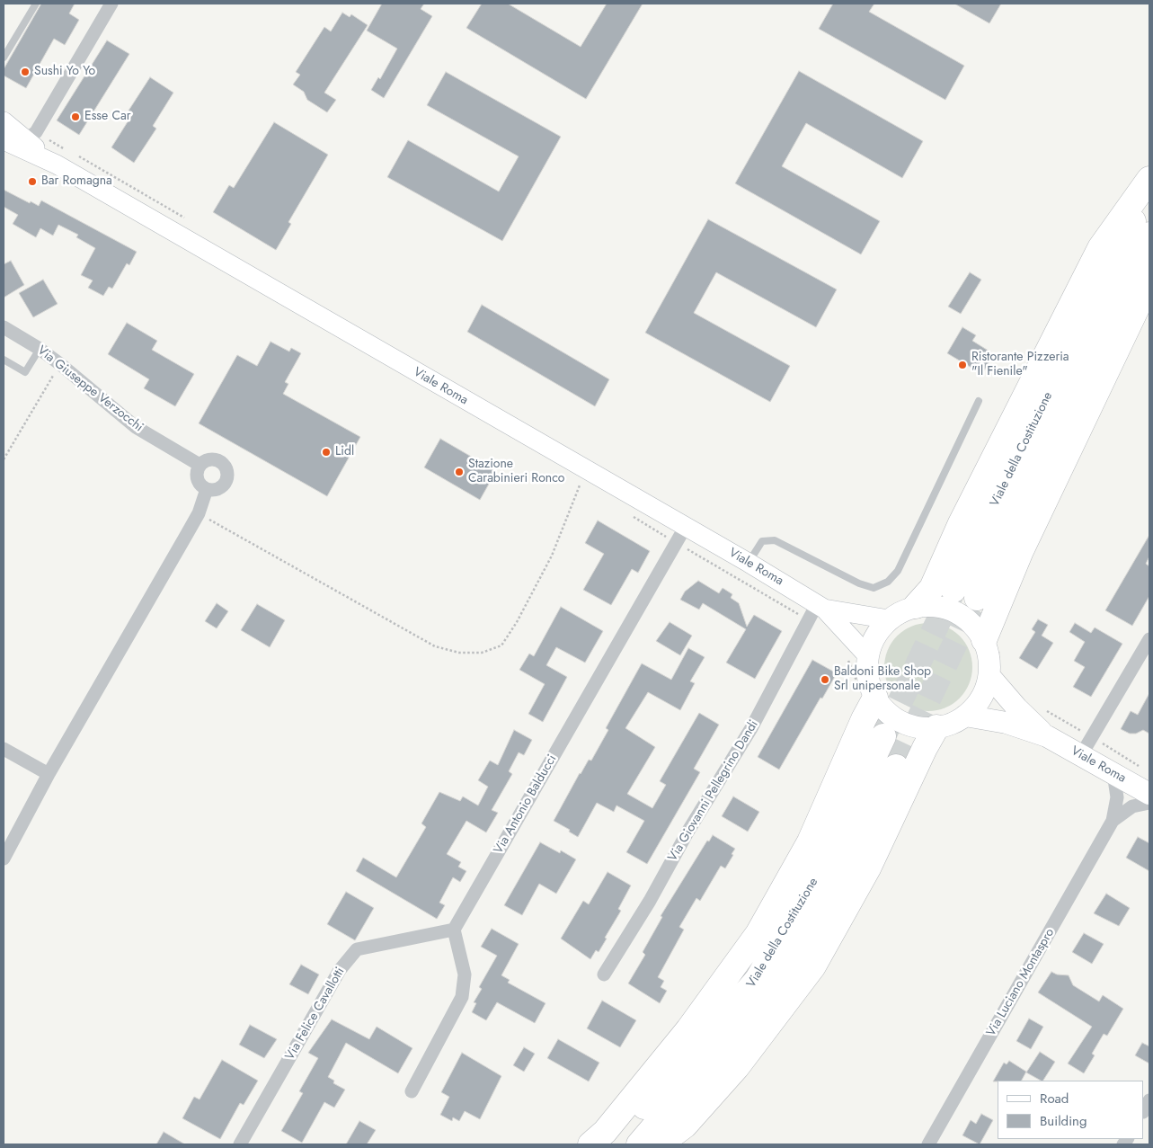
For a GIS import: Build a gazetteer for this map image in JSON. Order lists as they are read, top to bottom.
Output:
{
  "streets": {
    "highway": ["Viale della Costituzione"],
    "main road": ["Viale Roma"],
    "street": [
      "Via Giuseppe Verzocchi",
      "Via Giovanni Pellegrino Dandi",
      "Via Antonio Balducci",
      "Via Luciano Montaspro",
      "Via Felice Cavallotti"
    ]
  },
  "crossings": [
    ["Viale Roma", "Via Giovanni Pellegrino Dandi"],
    ["Viale Roma", "Via Antonio Balducci"],
    ["Viale Roma", "Via Luciano Montaspro"],
    ["Via Antonio Balducci", "Via Felice Cavallotti"]
  ],
  "places": [
    "Sushi Yo Yo",
    "Esse Car",
    "Bar Romagna",
    "Ristorante Pizzeria \"Il Fienile\"",
    "Lidl",
    "Stazione Carabinieri Ronco",
    "Baldoni Bike Shop Srl unipersonale"
  ],
  "legend": ["Road", "Building"]
}
